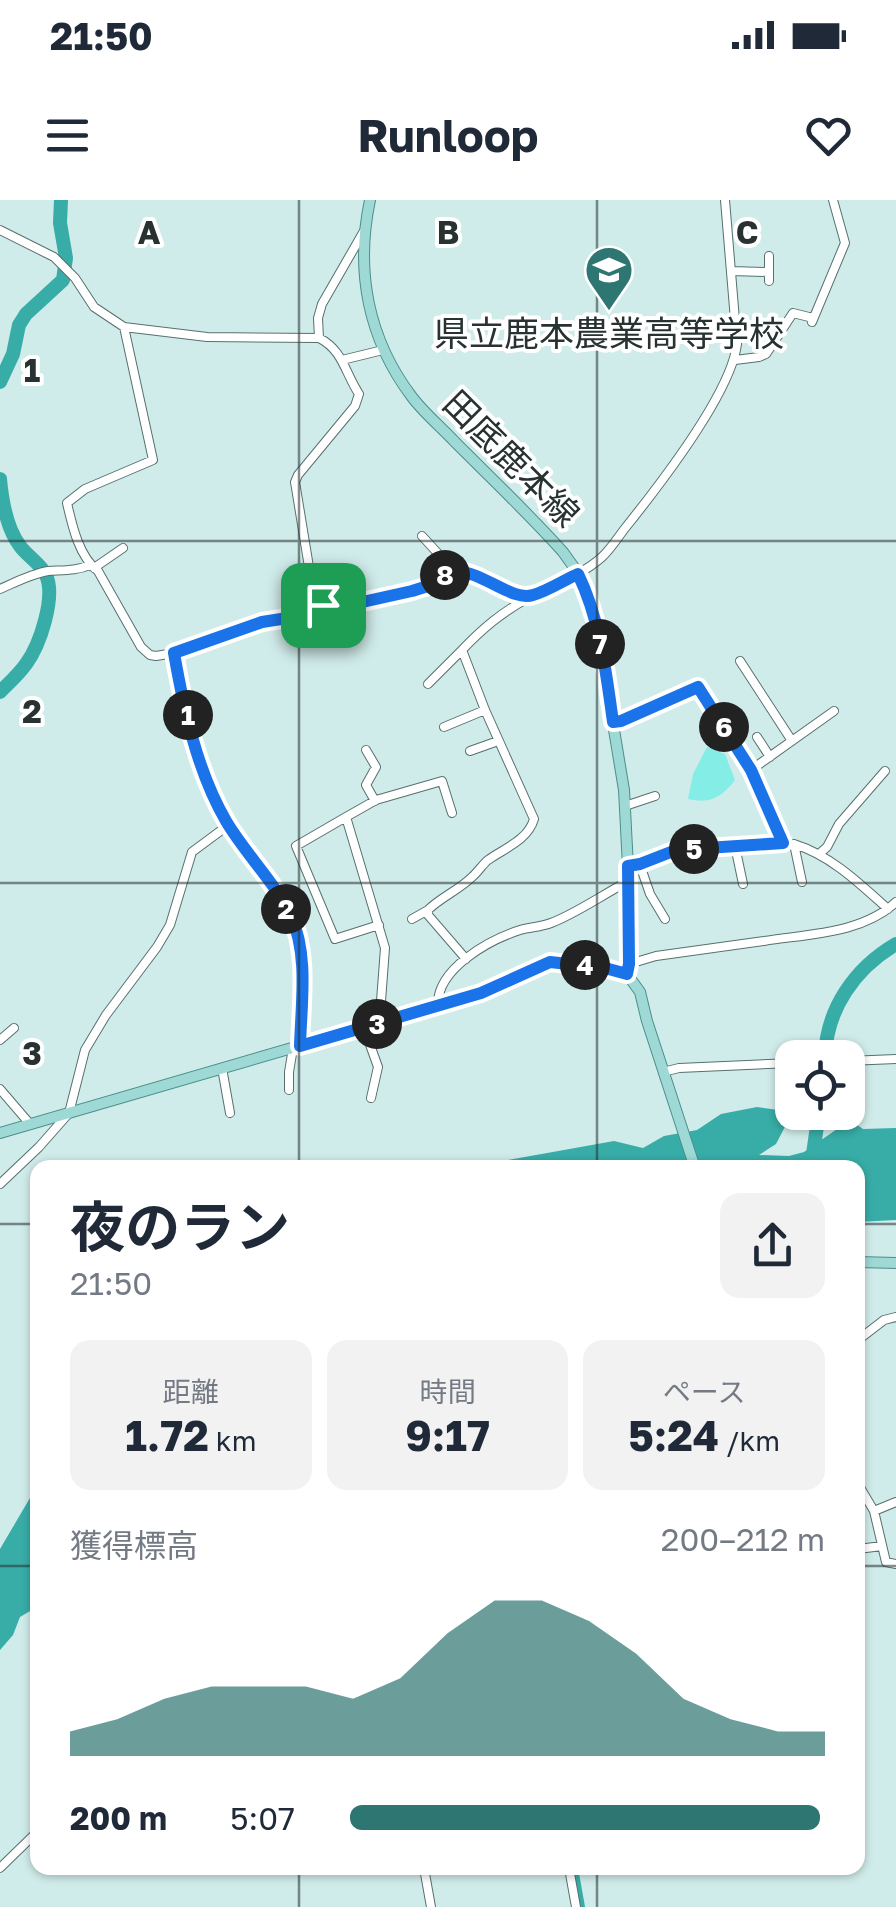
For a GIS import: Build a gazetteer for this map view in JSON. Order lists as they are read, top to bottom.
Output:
{
  "streets": {
    "main road": ["田底鹿本線"]
  },
  "places": {
    "school or university": ["県立鹿本農業高等学校"]
  },
  "page": {
    "status": "21:50",
    "header": "Runloop",
    "pins": [
      "8",
      "7",
      "1",
      "6",
      "5",
      "2",
      "4",
      "3"
    ],
    "heading": ["夜のラン", "21:50"],
    "stats": [
      ["距離", "1.72 km"],
      ["時間", "9:17"],
      ["ペース", "5:24 /km"]
    ],
    "chart": ["獲得標高", "200–212 m"],
    "list": [
      {
        "name": "200 m",
        "note": "5:07"
      }
    ]
  },
  "grid": {
    "columns": ["A", "B", "C"],
    "rows": ["1", "2", "3"]
  }
}
